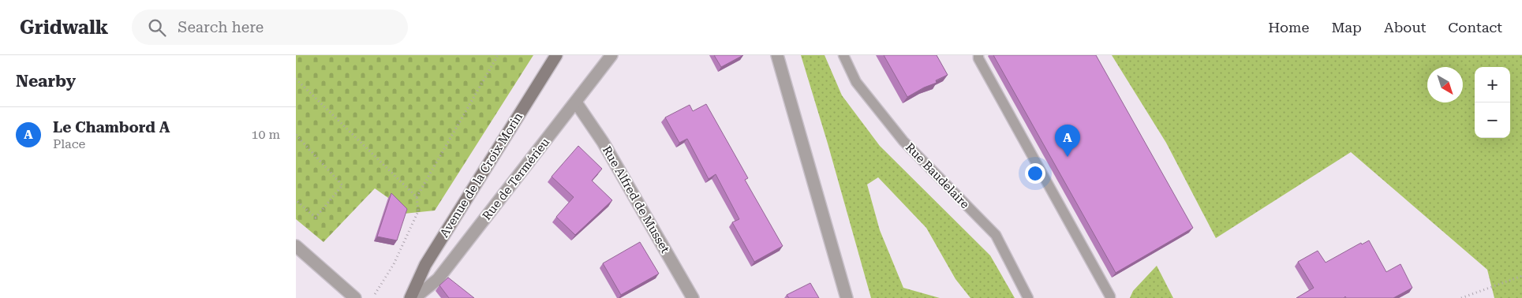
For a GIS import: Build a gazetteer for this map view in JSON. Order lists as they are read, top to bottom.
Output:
{
  "streets": {
    "main road": ["Avenue de la Croix Morin"],
    "street": ["Rue de Termérieu", "Rue Alfred de Musset"],
    "lane": ["Rue Baudelaire"]
  },
  "crossings": [
    ["Rue de Termérieu", "Rue Alfred de Musset"]
  ],
  "north": "bottom right",
  "page": {
    "header": "Gridwalk",
    "search": "Search here",
    "nav": [
      "Home",
      "Map",
      "About",
      "Contact"
    ],
    "heading": "Nearby",
    "map_buttons": ["+", "−"],
    "list": [
      {
        "mark": "A",
        "name": "Le Chambord A",
        "note": "Place",
        "value": "10 m"
      }
    ],
    "pins": "A"
  }
}
